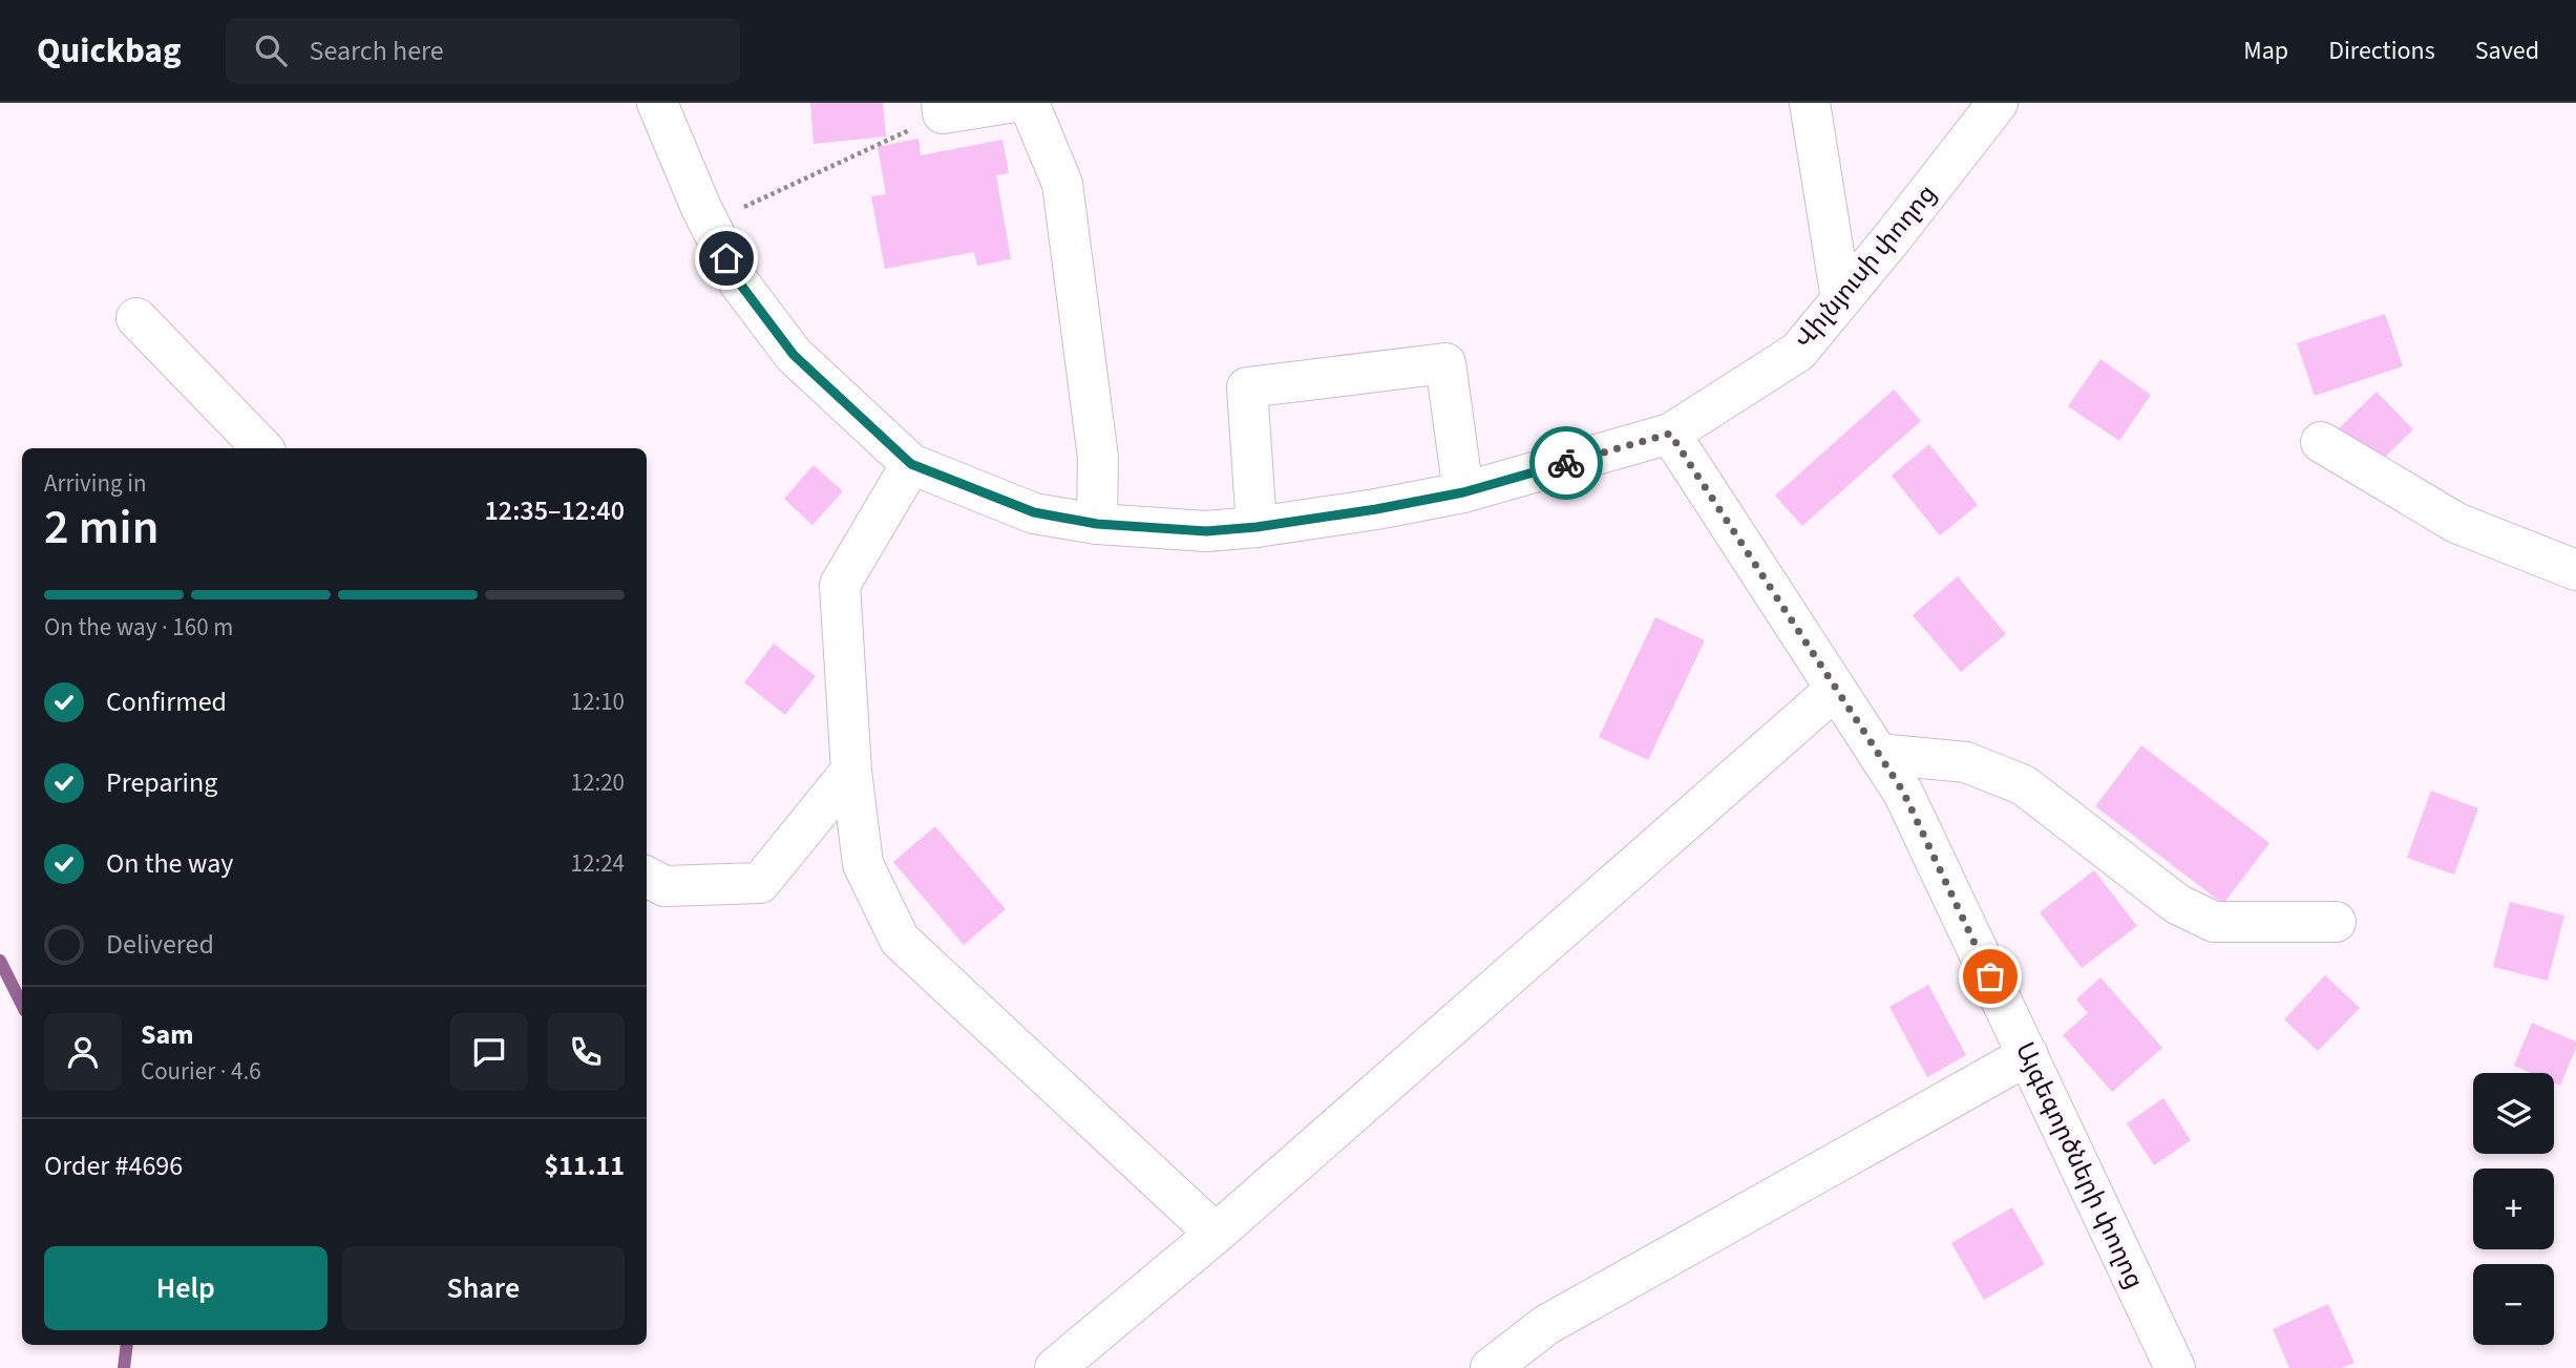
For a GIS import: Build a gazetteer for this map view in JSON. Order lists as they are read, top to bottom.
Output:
{
  "streets": {
    "street": ["Վիլնյուսի փողոց", "Այգեգործների փողոց"]
  },
  "crossings": [
    ["Վիլնյուսի փողոց", "Այգեգործների փողոց"]
  ],
  "page": {
    "header": "Quickbag",
    "search": "Search here",
    "nav": ["Map", "Directions", "Saved"],
    "heading": ["2 min", "Arriving in", "12:35–12:40"],
    "panel": [
      "Sam",
      "Courier · 4.6",
      "Order #4696",
      "$11.11"
    ],
    "bar": "On the way · 160 m",
    "list": [
      ["Confirmed", "12:10"],
      ["Preparing", "12:20"],
      ["On the way", "12:24"],
      "Delivered"
    ],
    "map_buttons": ["+", "−"],
    "buttons": ["Help", "Share"]
  }
}
